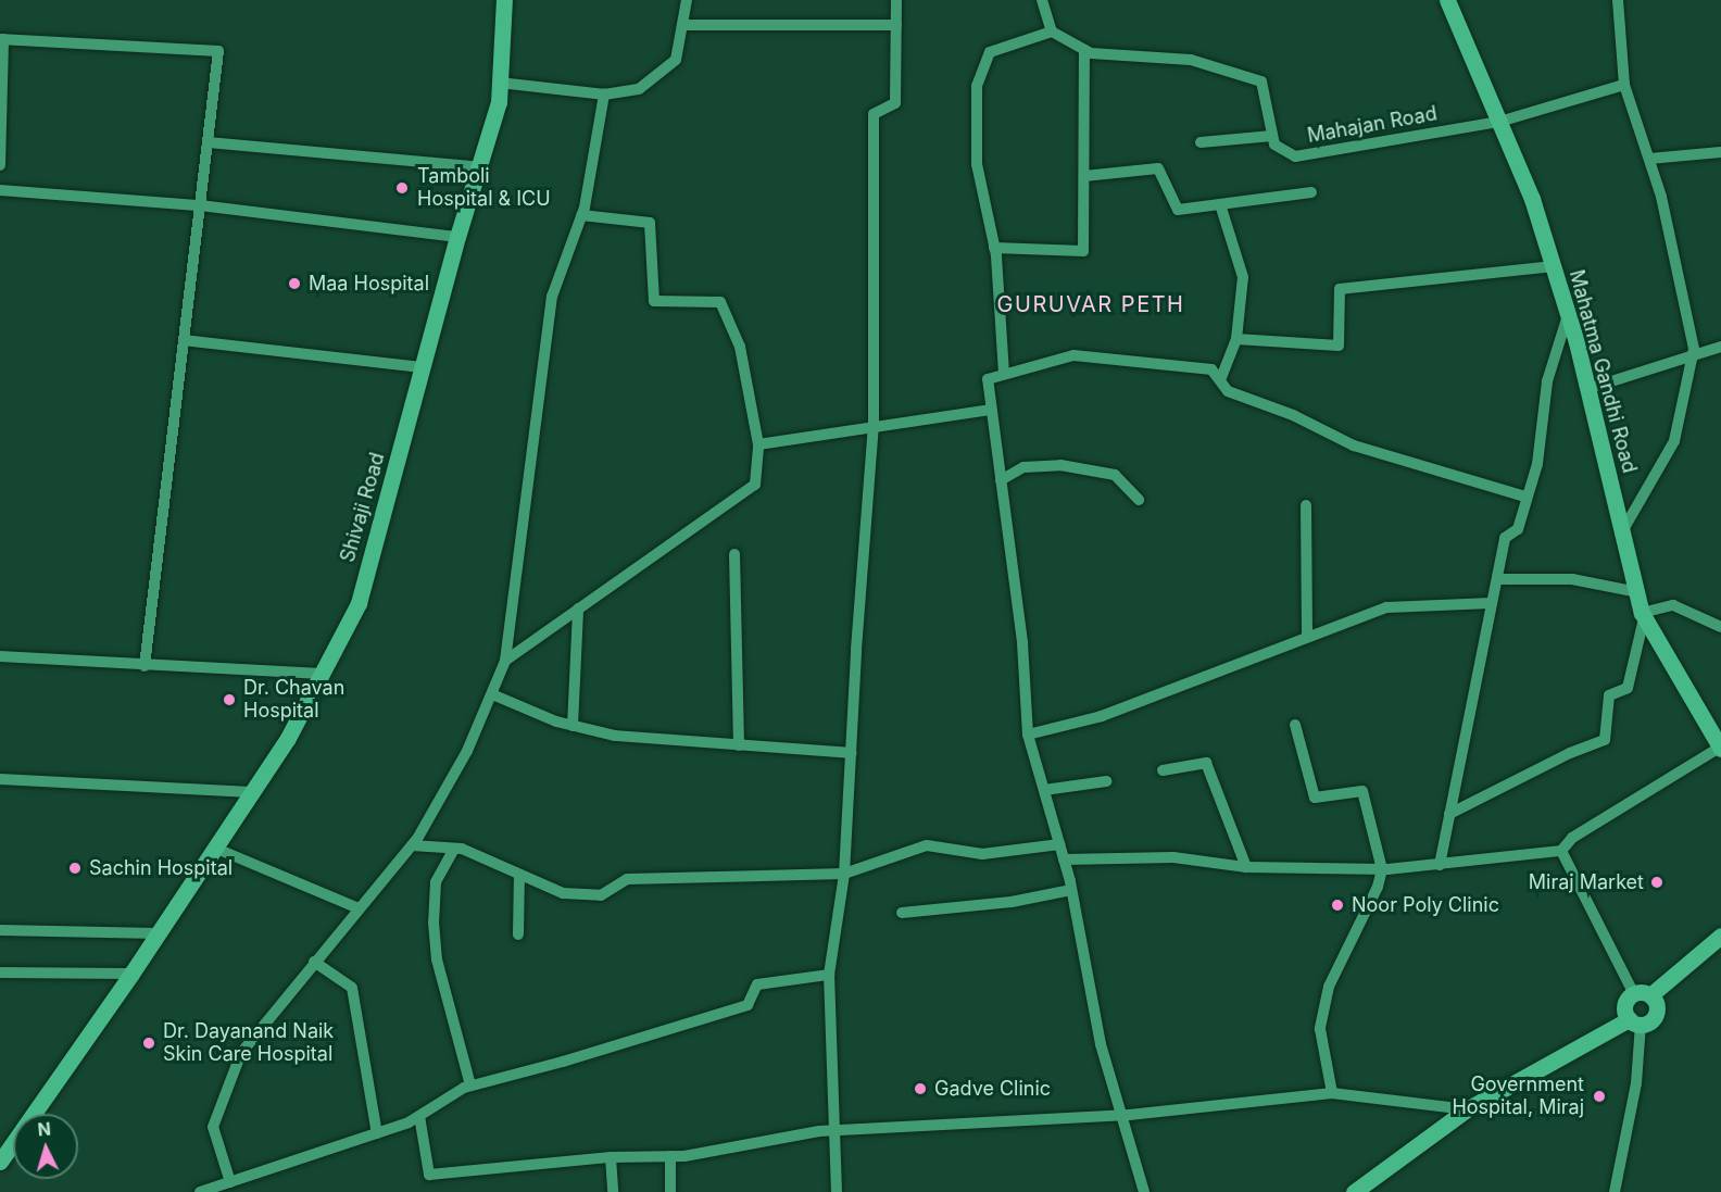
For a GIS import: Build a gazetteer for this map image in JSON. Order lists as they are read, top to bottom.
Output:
{
  "streets": {
    "main road": ["Mahatma Gandhi Road", "Shivaji Road"],
    "street": ["Mahajan Road"]
  },
  "crossings": [
    ["Mahajan Road", "Mahatma Gandhi Road"]
  ],
  "districts": ["GURUVAR PETH"],
  "places": [
    "Tamboli Hospital & ICU",
    "Maa Hospital",
    "Dr. Chavan Hospital",
    "Sachin Hospital",
    "Miraj Market",
    "Noor Poly Clinic",
    "Dr. Dayanand Naik Skin Care Hospital",
    "Gadve Clinic",
    "Government Hospital, Miraj"
  ],
  "north": "top"
}
